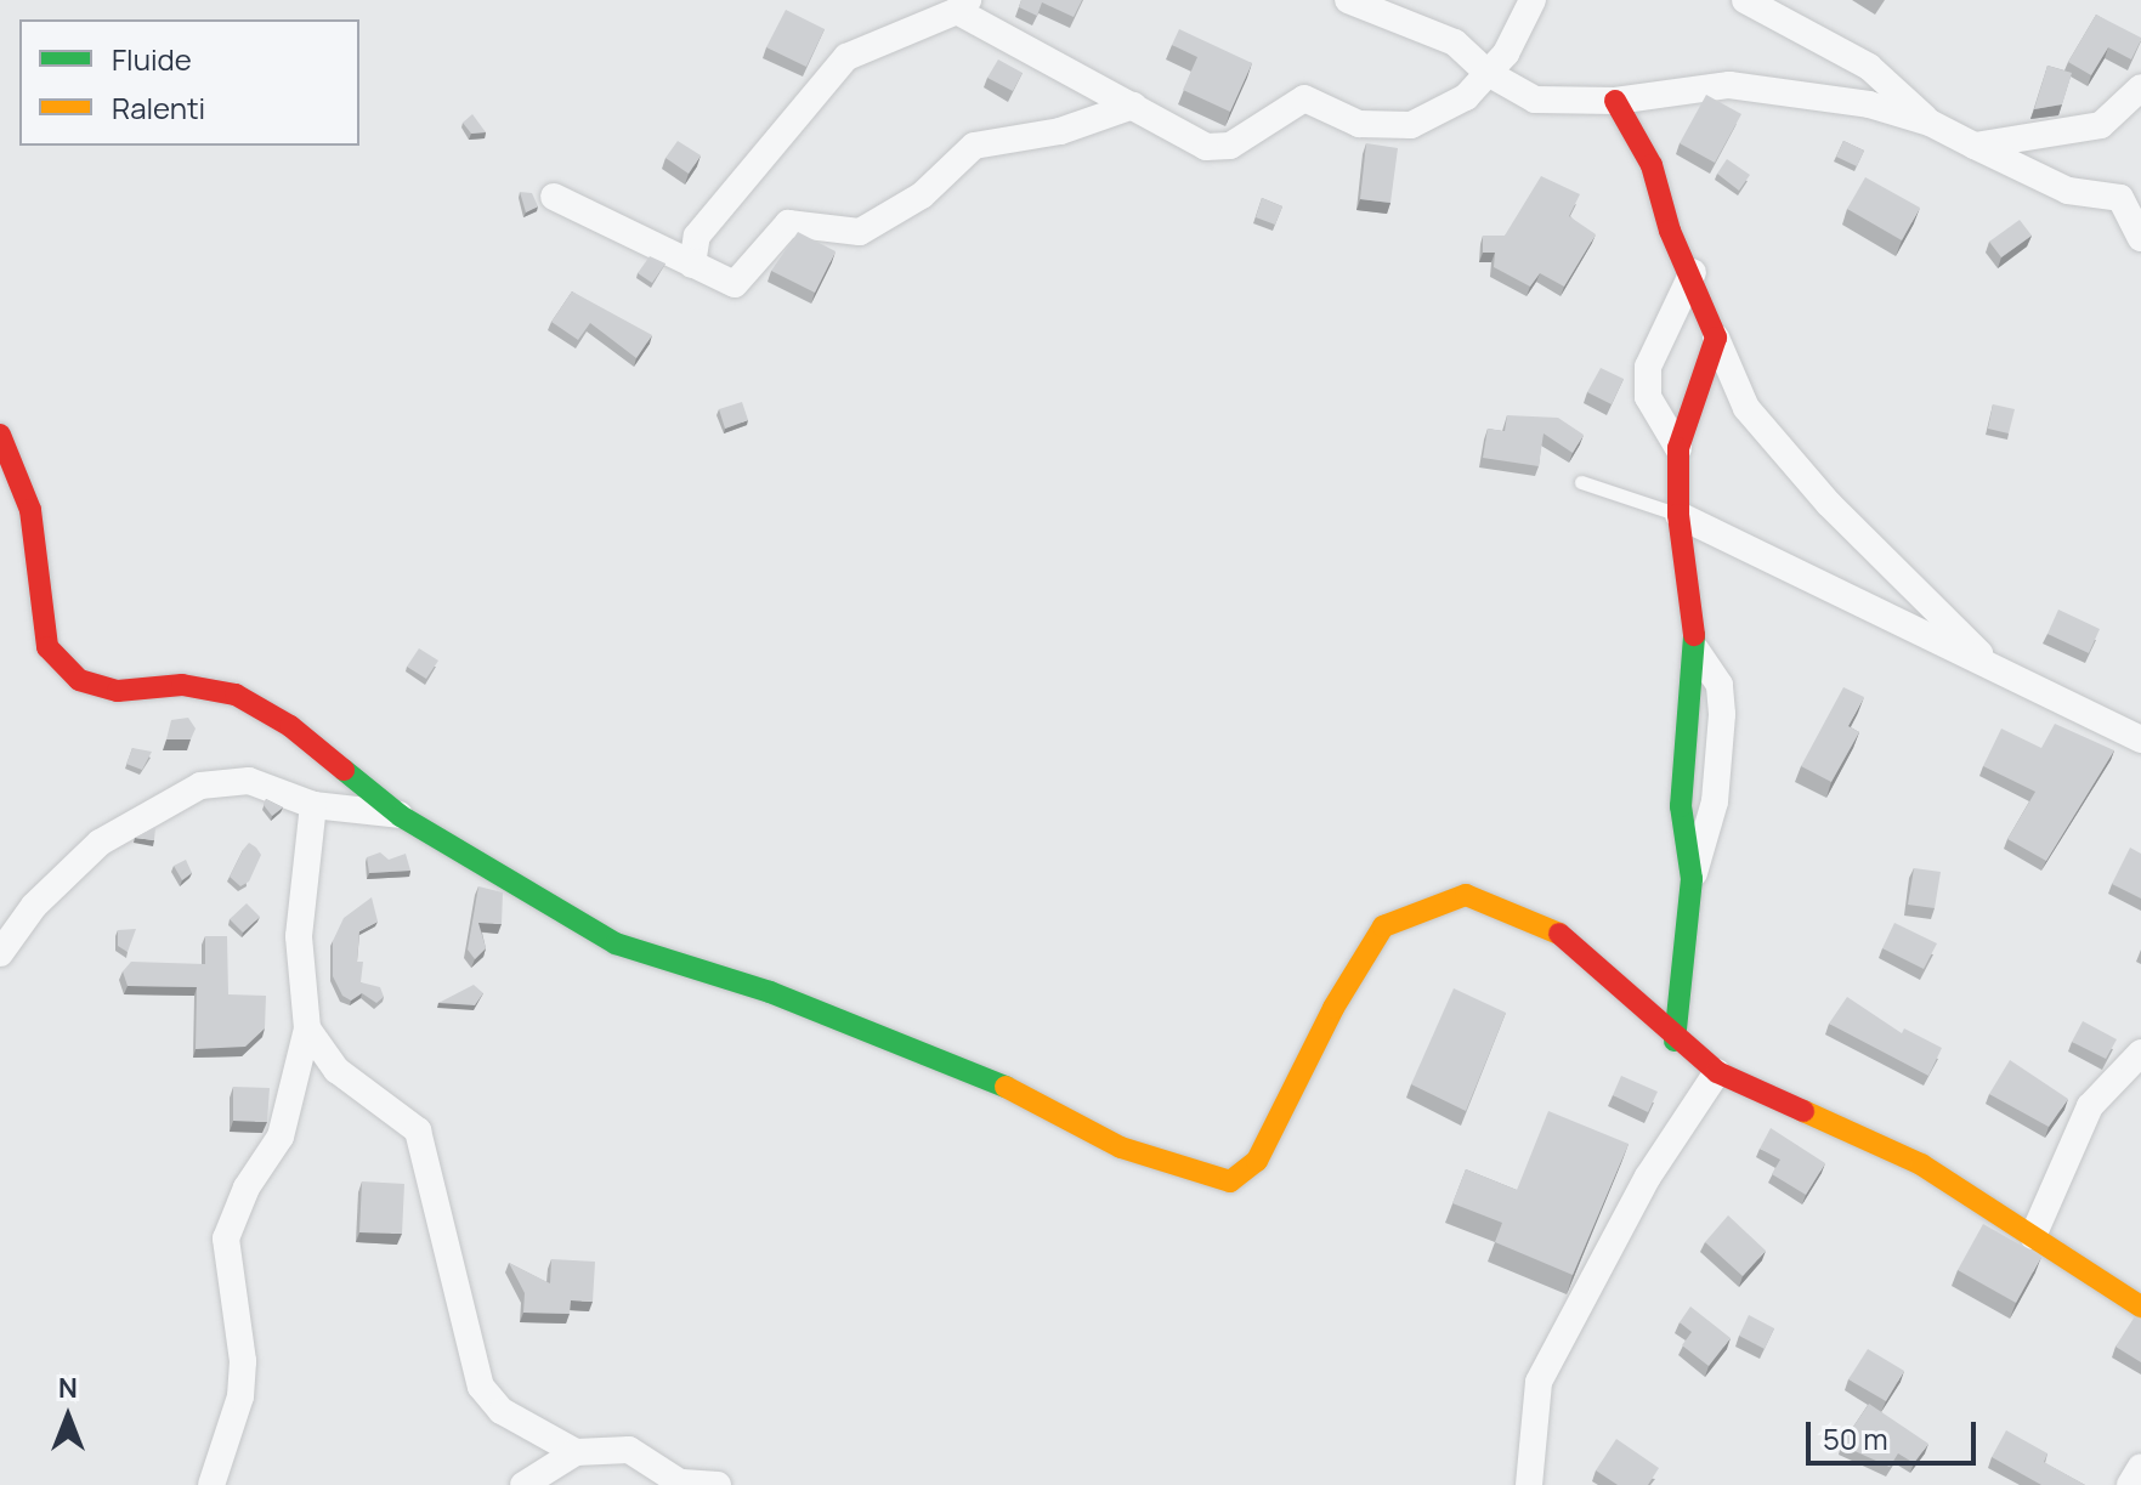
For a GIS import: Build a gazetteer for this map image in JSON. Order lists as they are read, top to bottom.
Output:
{
  "legend": ["Fluide", "Ralenti"],
  "scale_bar": "50 m",
  "north": "top"
}
